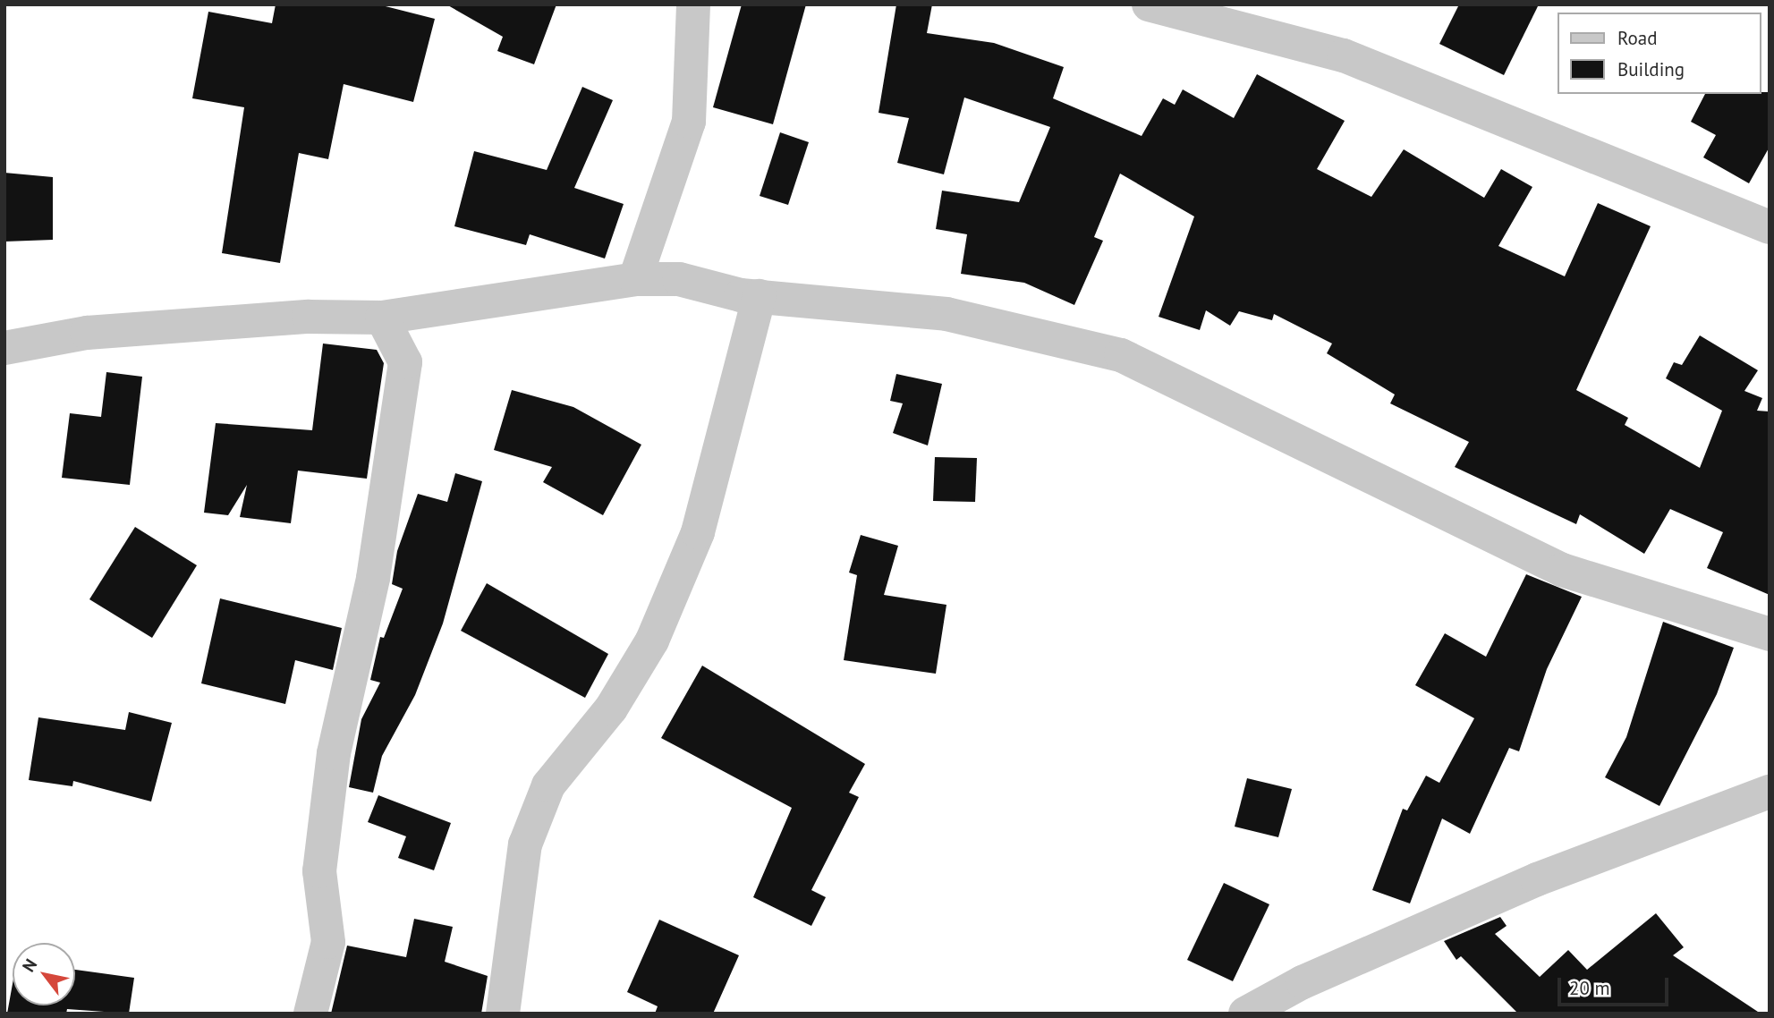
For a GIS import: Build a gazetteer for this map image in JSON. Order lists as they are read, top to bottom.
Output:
{
  "legend": ["Road", "Building"],
  "scale_bar": "20 m",
  "north": "top left"
}
